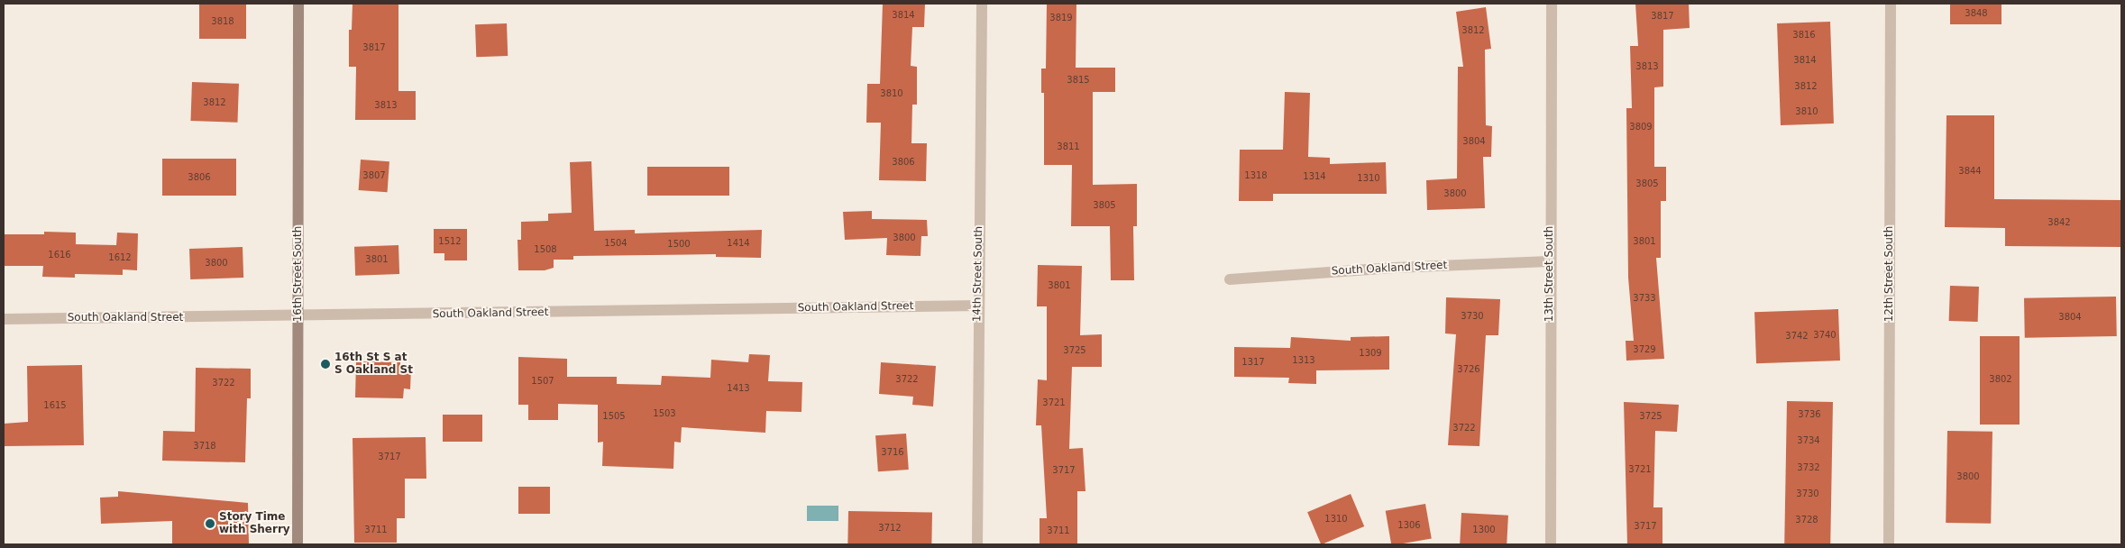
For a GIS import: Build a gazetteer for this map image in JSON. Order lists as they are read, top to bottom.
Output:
{
  "streets": {
    "street": [
      "South Oakland Street",
      "16th Street South",
      "14th Street South",
      "13th Street South",
      "12th Street South"
    ]
  },
  "crossings": [
    ["South Oakland Street", "16th Street South"],
    ["South Oakland Street", "14th Street South"],
    ["South Oakland Street", "13th Street South"]
  ],
  "places": ["16th St S at S Oakland St", "Story Time with Sherry"],
  "house_numbers": [
    "3848",
    "3814",
    "3817",
    "3819",
    "3818",
    "3812",
    "3816",
    "3817",
    "3814",
    "3813",
    "3815",
    "3812",
    "3810",
    "3812",
    "3813",
    "3810",
    "3809",
    "3804",
    "3811",
    "3806",
    "3844",
    "3807",
    "1318",
    "1314",
    "3806",
    "1310",
    "3805",
    "3800",
    "3805",
    "3842",
    "3800",
    "1512",
    "3801",
    "1504",
    "1414",
    "1500",
    "1508",
    "1616",
    "1612",
    "3801",
    "3800",
    "3801",
    "3733",
    "3730",
    "3804",
    "3740",
    "3742",
    "3729",
    "3725",
    "1309",
    "1313",
    "1317",
    "3726",
    "3722",
    "3802",
    "1507",
    "3722",
    "1413",
    "3721",
    "1615",
    "1503",
    "3736",
    "1505",
    "3725",
    "3722",
    "3734",
    "3718",
    "3716",
    "3717",
    "3732",
    "3721",
    "3717",
    "3800",
    "3730",
    "1310",
    "3728",
    "1306",
    "3717",
    "3712",
    "3711",
    "1300",
    "3711"
  ]
}
